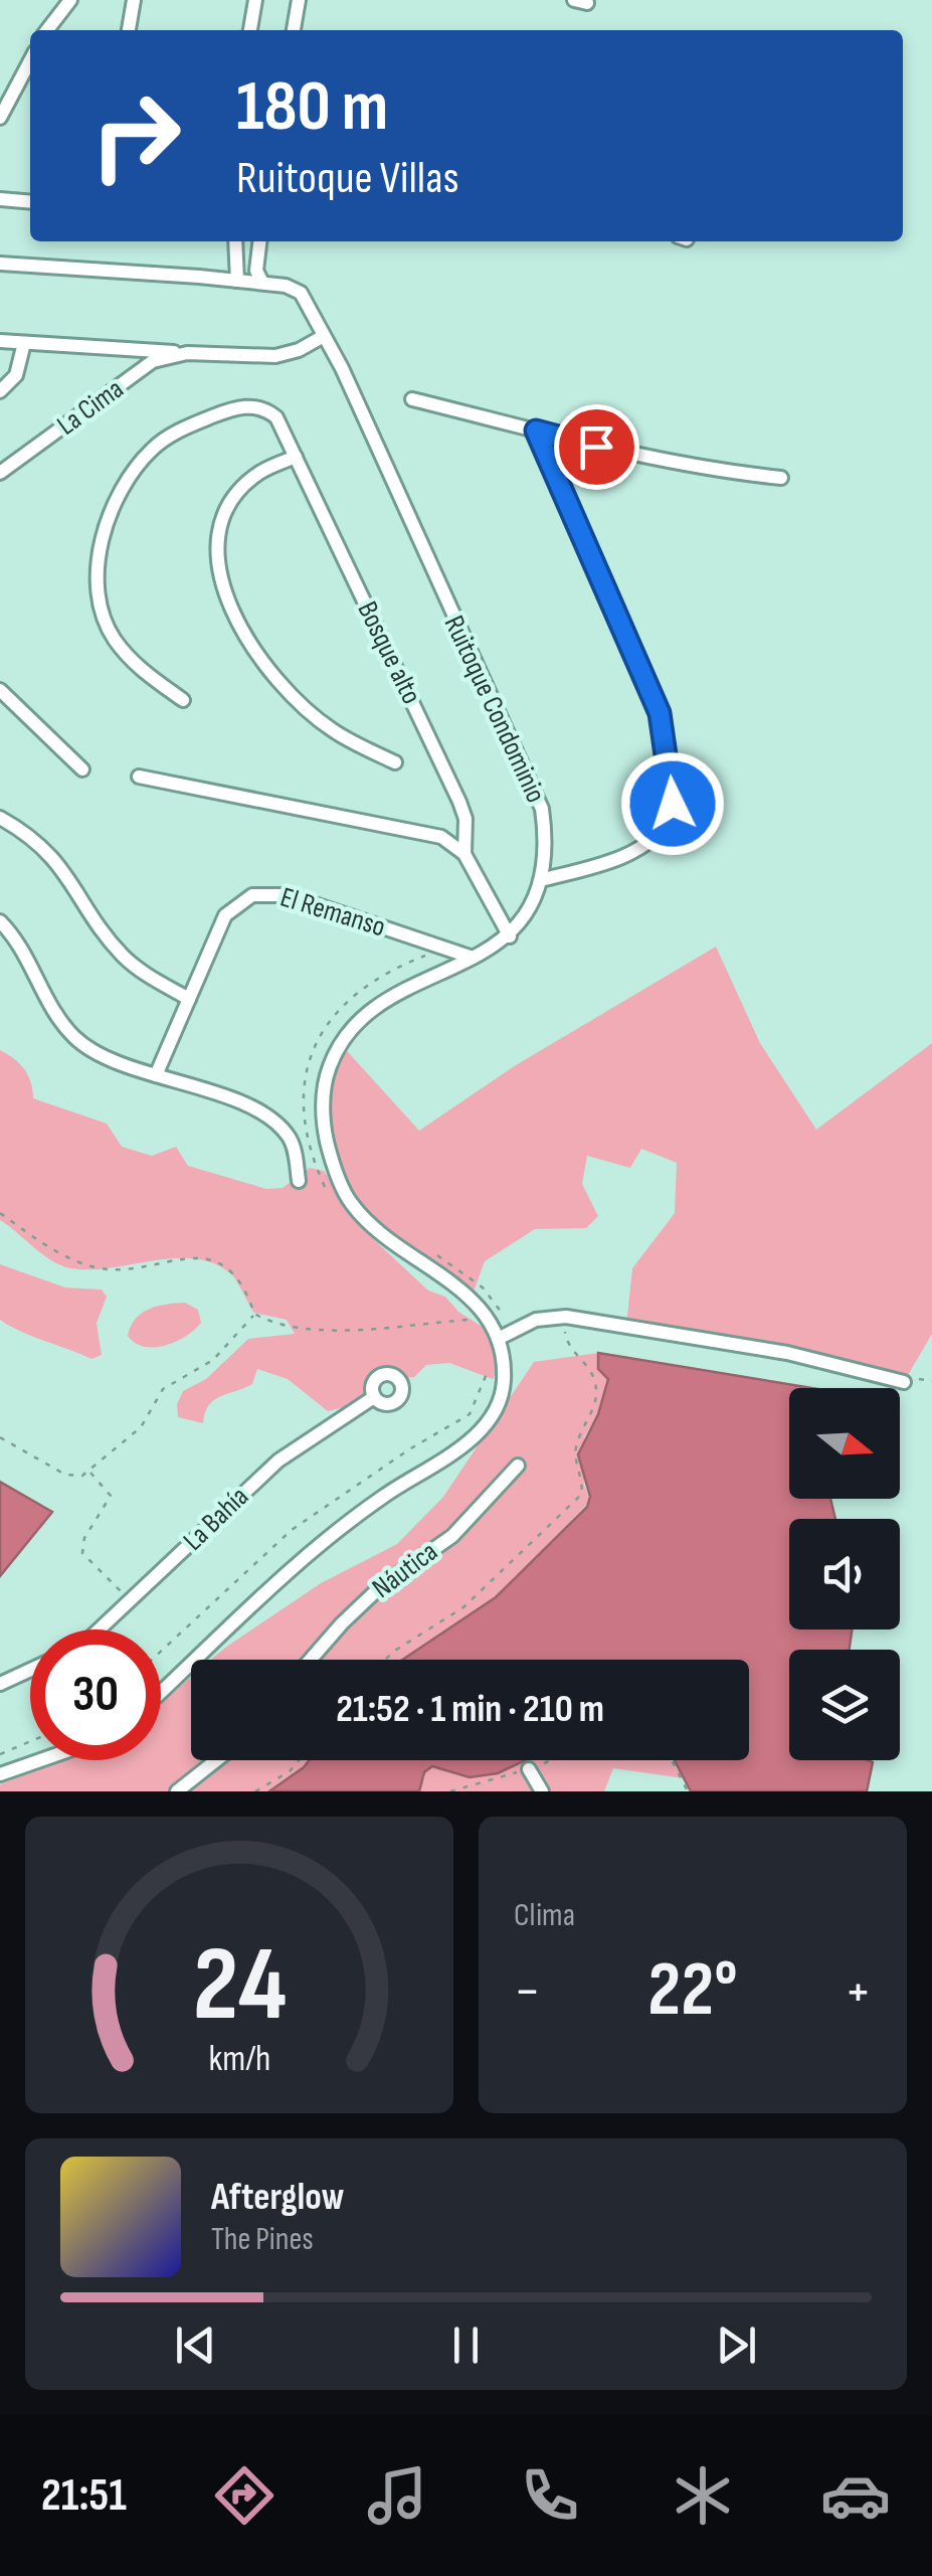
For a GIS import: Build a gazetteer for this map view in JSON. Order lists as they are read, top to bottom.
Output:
{
  "streets": {
    "street": [
      "La Cima",
      "Bosque alto",
      "Ruitoque Condominio",
      "El Remanso",
      "La Bahía",
      "Náutica"
    ]
  },
  "crossings": [
    ["La Cima", "Ruitoque Condominio"],
    ["Bosque alto", "Ruitoque Condominio"]
  ],
  "north": "right",
  "page": {
    "turn": ["180 m", "Ruitoque Villas"],
    "limit": "30",
    "trip": "21:52 · 1 min · 210 m",
    "tile": "Clima",
    "heat": ["−", "22°", "+"],
    "song": ["Afterglow", "The Pines"],
    "tabs": "21:51",
    "gauge": ["24", "km/h"]
  }
}
